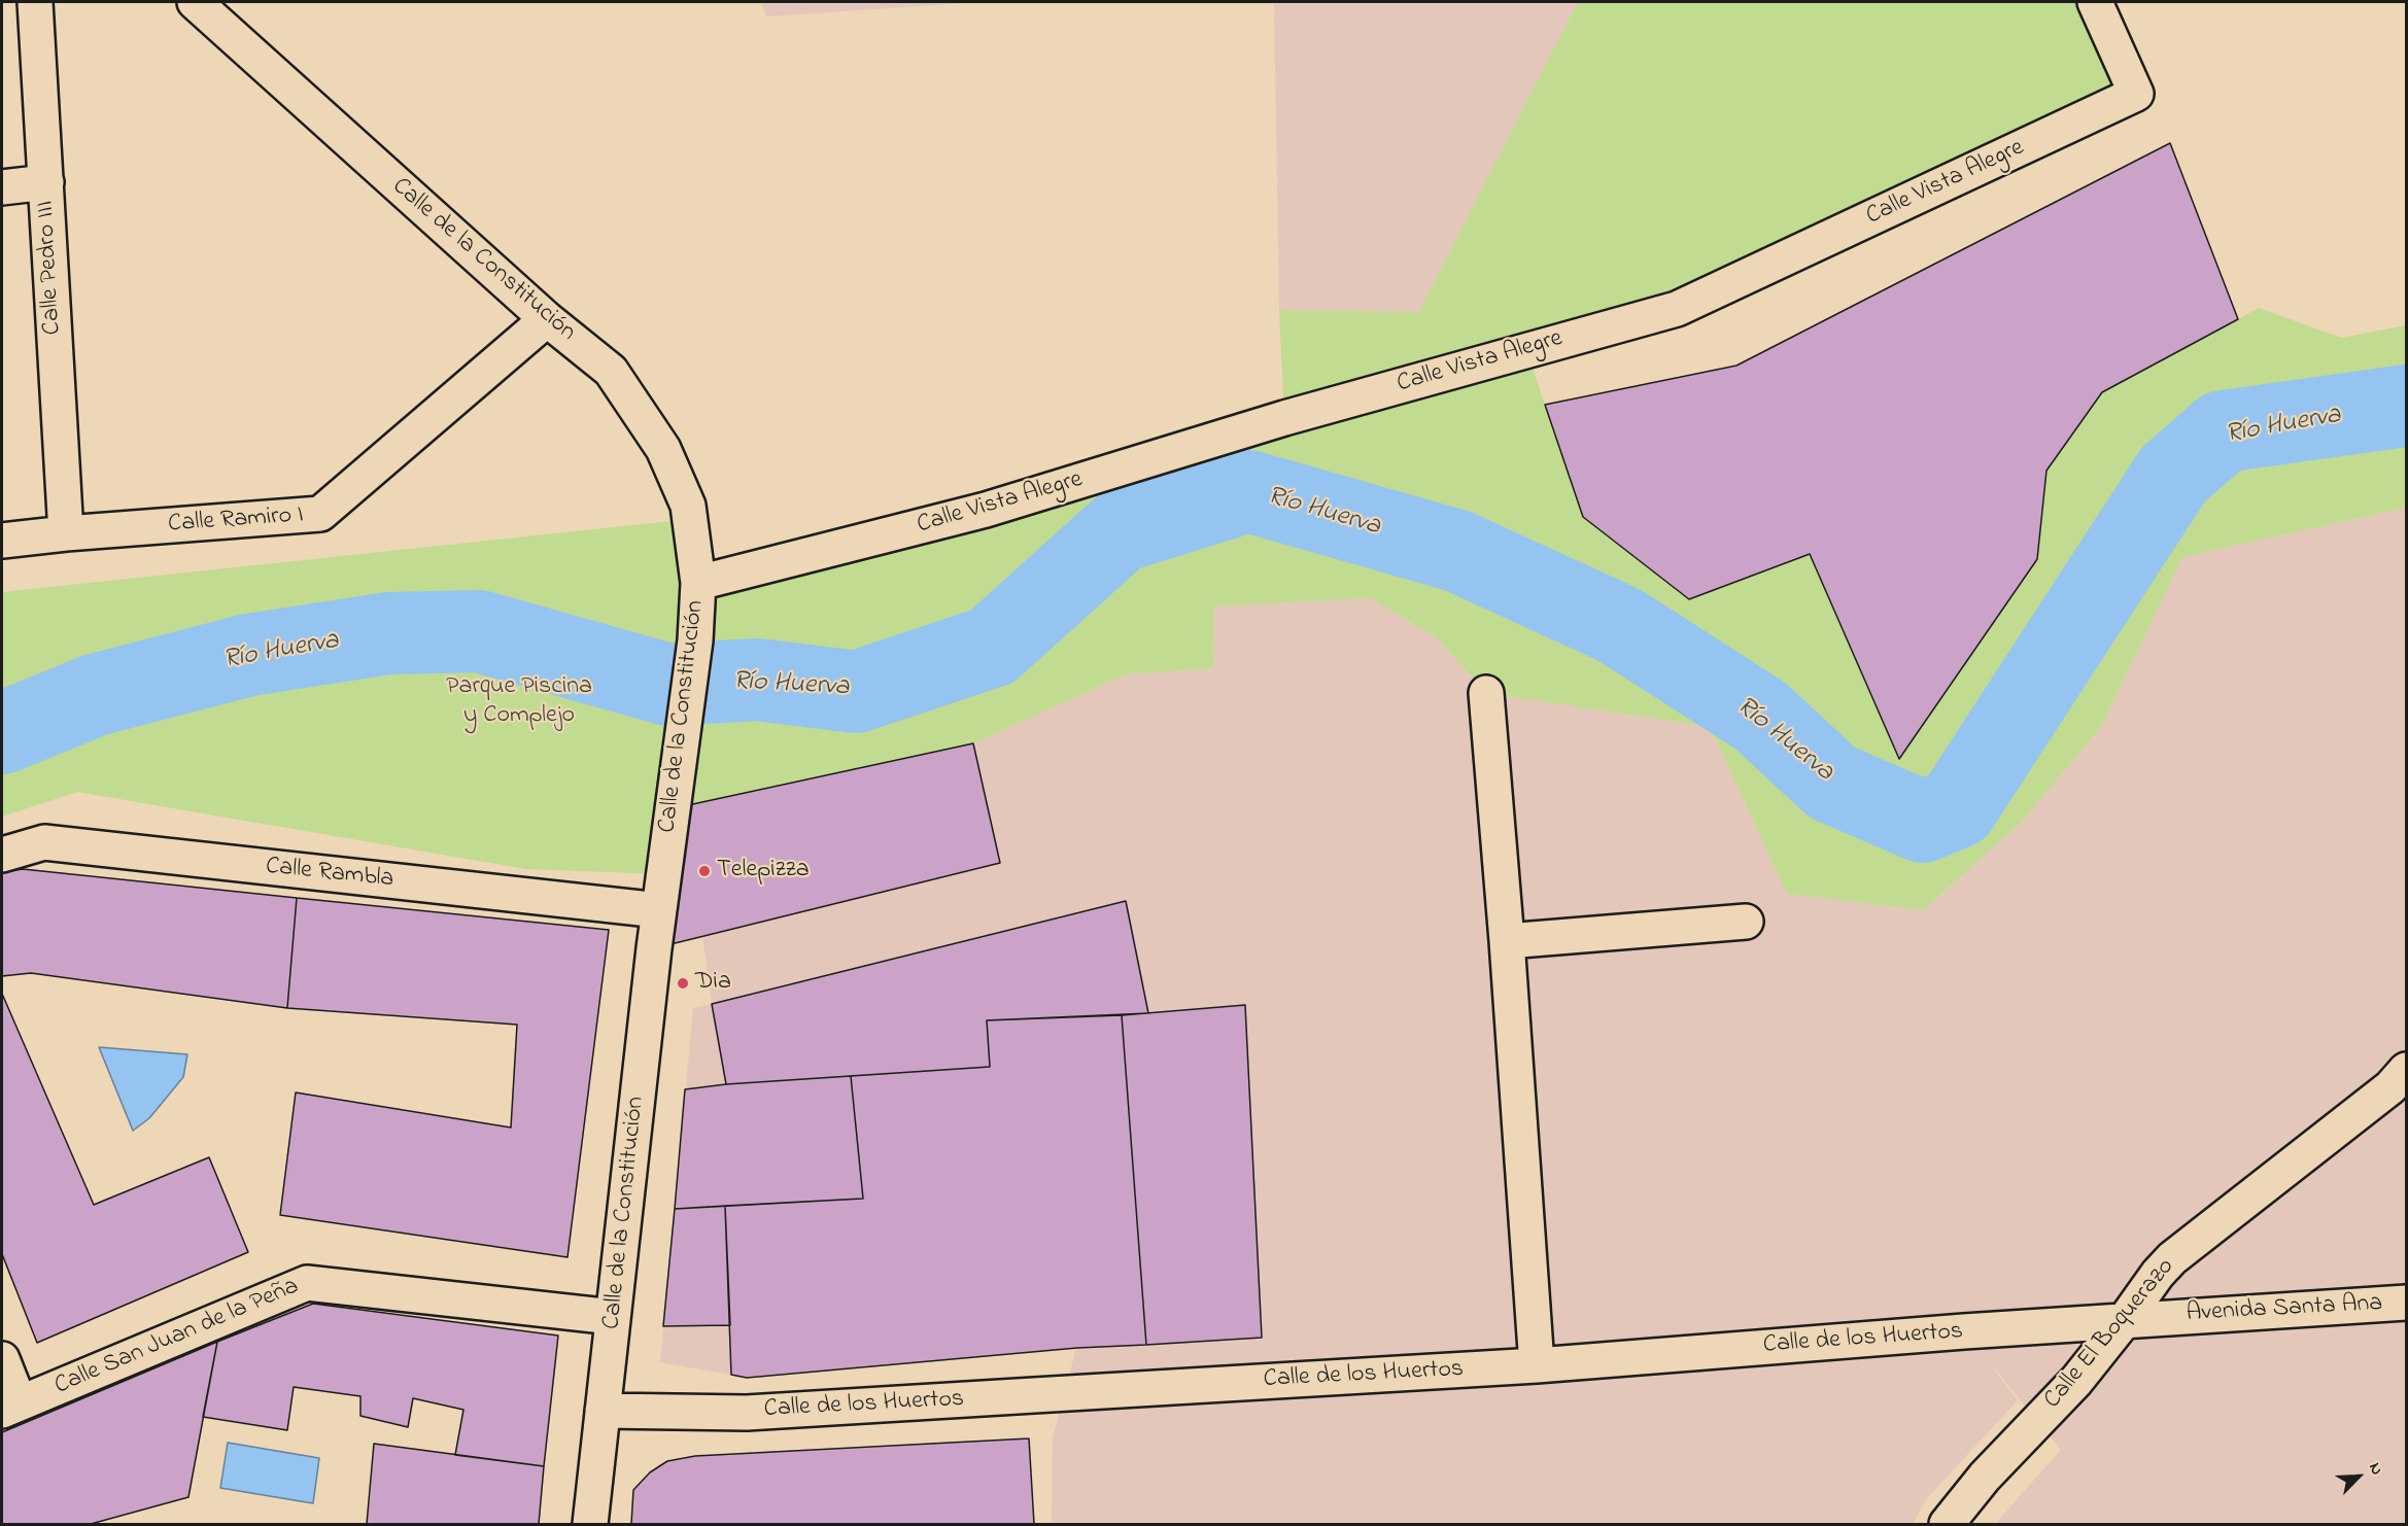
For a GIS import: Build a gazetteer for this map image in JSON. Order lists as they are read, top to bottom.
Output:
{
  "streets": {
    "street": [
      "Calle Vista Alegre",
      "Calle de la Constitución",
      "Calle Pedro III",
      "Calle Ramiro I",
      "Calle Rambla",
      "Avenida Santa Ana",
      "Calle El Boquerazo",
      "Calle San Juan de la Peña",
      "Calle de los Huertos"
    ]
  },
  "crossings": [
    ["Calle Vista Alegre", "Calle de la Constitución"],
    ["Calle de la Constitución", "Calle Ramiro I"],
    ["Calle de la Constitución", "Calle Rambla"],
    ["Calle de la Constitución", "Calle San Juan de la Peña"],
    ["Calle de la Constitución", "Calle de los Huertos"],
    ["Calle Pedro III", "Calle Ramiro I"],
    ["Avenida Santa Ana", "Calle El Boquerazo"],
    ["Avenida Santa Ana", "Calle de los Huertos"],
    ["Calle El Boquerazo", "Calle de los Huertos"]
  ],
  "water": ["Río Huerva"],
  "parks": ["Parque Piscina y Complejo"],
  "places": ["Telepizza", "Dia"],
  "north": "top right"
}
